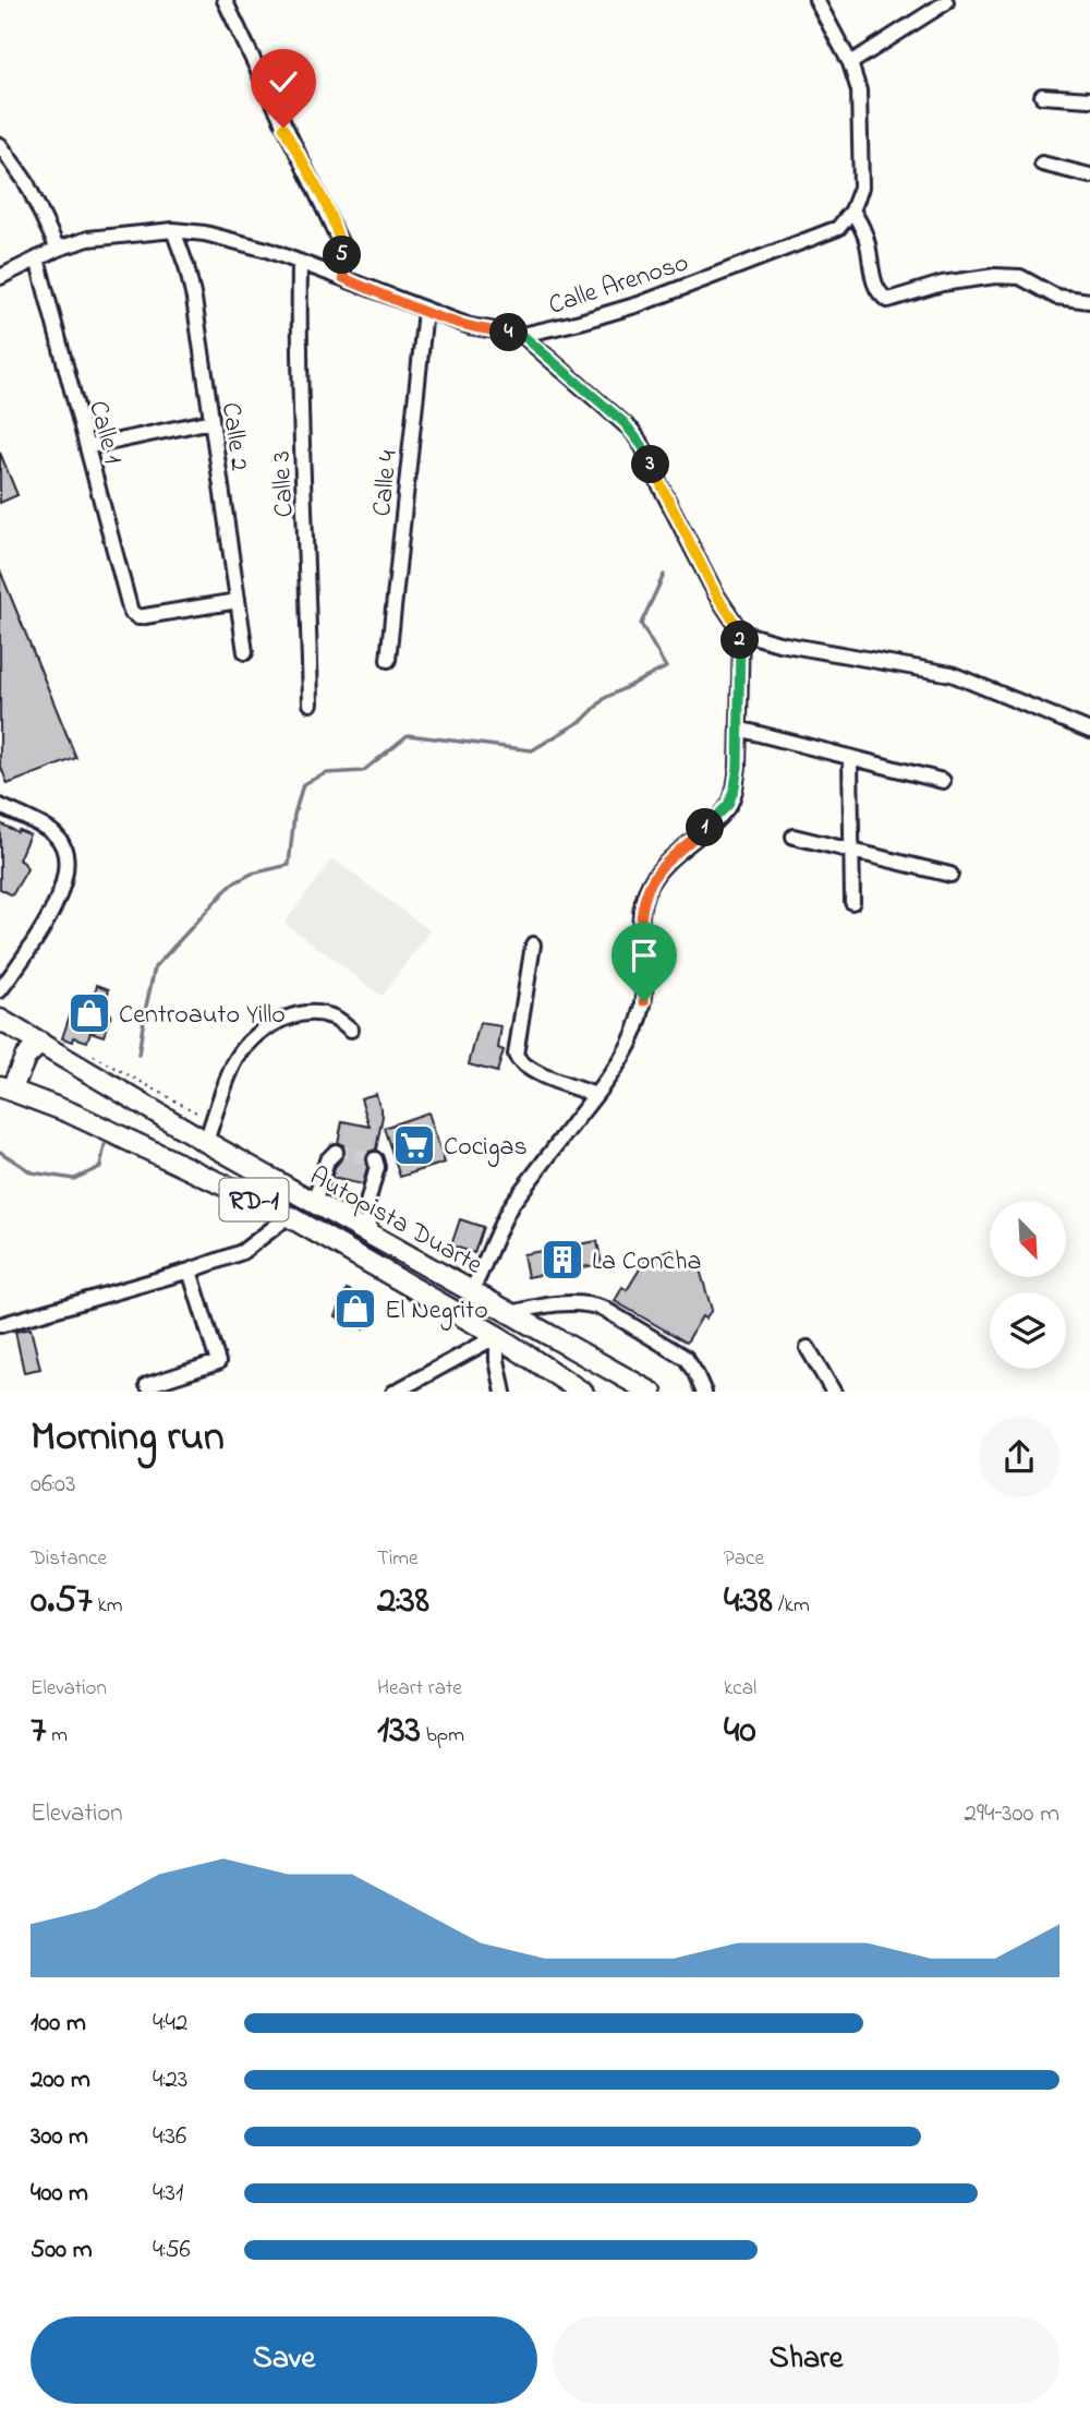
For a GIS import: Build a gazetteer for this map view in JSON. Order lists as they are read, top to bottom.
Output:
{
  "streets": {
    "highway": ["RD-1", "Autopista Duarte"],
    "street": [
      "Calle Arenoso",
      "Calle 1",
      "Calle 2",
      "Calle 4",
      "Calle 3"
    ]
  },
  "crossings": [
    ["Calle Arenoso", "Calle 1"],
    ["Calle Arenoso", "Calle 2"],
    ["Calle Arenoso", "Calle 4"],
    ["Calle Arenoso", "Calle 3"],
    ["Calle 1", "Calle 2"]
  ],
  "places": {
    "shop": ["Centroauto Yillo", "El Negrito"],
    "supermarket": ["Cocigas"],
    "building": ["La Concha"]
  },
  "north": "bottom right",
  "page": {
    "pins": [
      "5",
      "4",
      "3",
      "2",
      "1"
    ],
    "heading": ["Morning run", "06:03"],
    "stats": [
      ["Distance", "0.57 km"],
      ["Time", "2:38"],
      ["Pace", "4:38 /km"],
      ["Elevation", "7 m"],
      ["Heart rate", "133 bpm"],
      ["kcal", "40"]
    ],
    "chart": ["Elevation", "294–300 m"],
    "list": [
      {
        "name": "100 m",
        "note": "4:42"
      },
      {
        "name": "200 m",
        "note": "4:23"
      },
      {
        "name": "300 m",
        "note": "4:36"
      },
      {
        "name": "400 m",
        "note": "4:31"
      },
      {
        "name": "500 m",
        "note": "4:56"
      }
    ],
    "buttons": ["Save", "Share"]
  }
}
